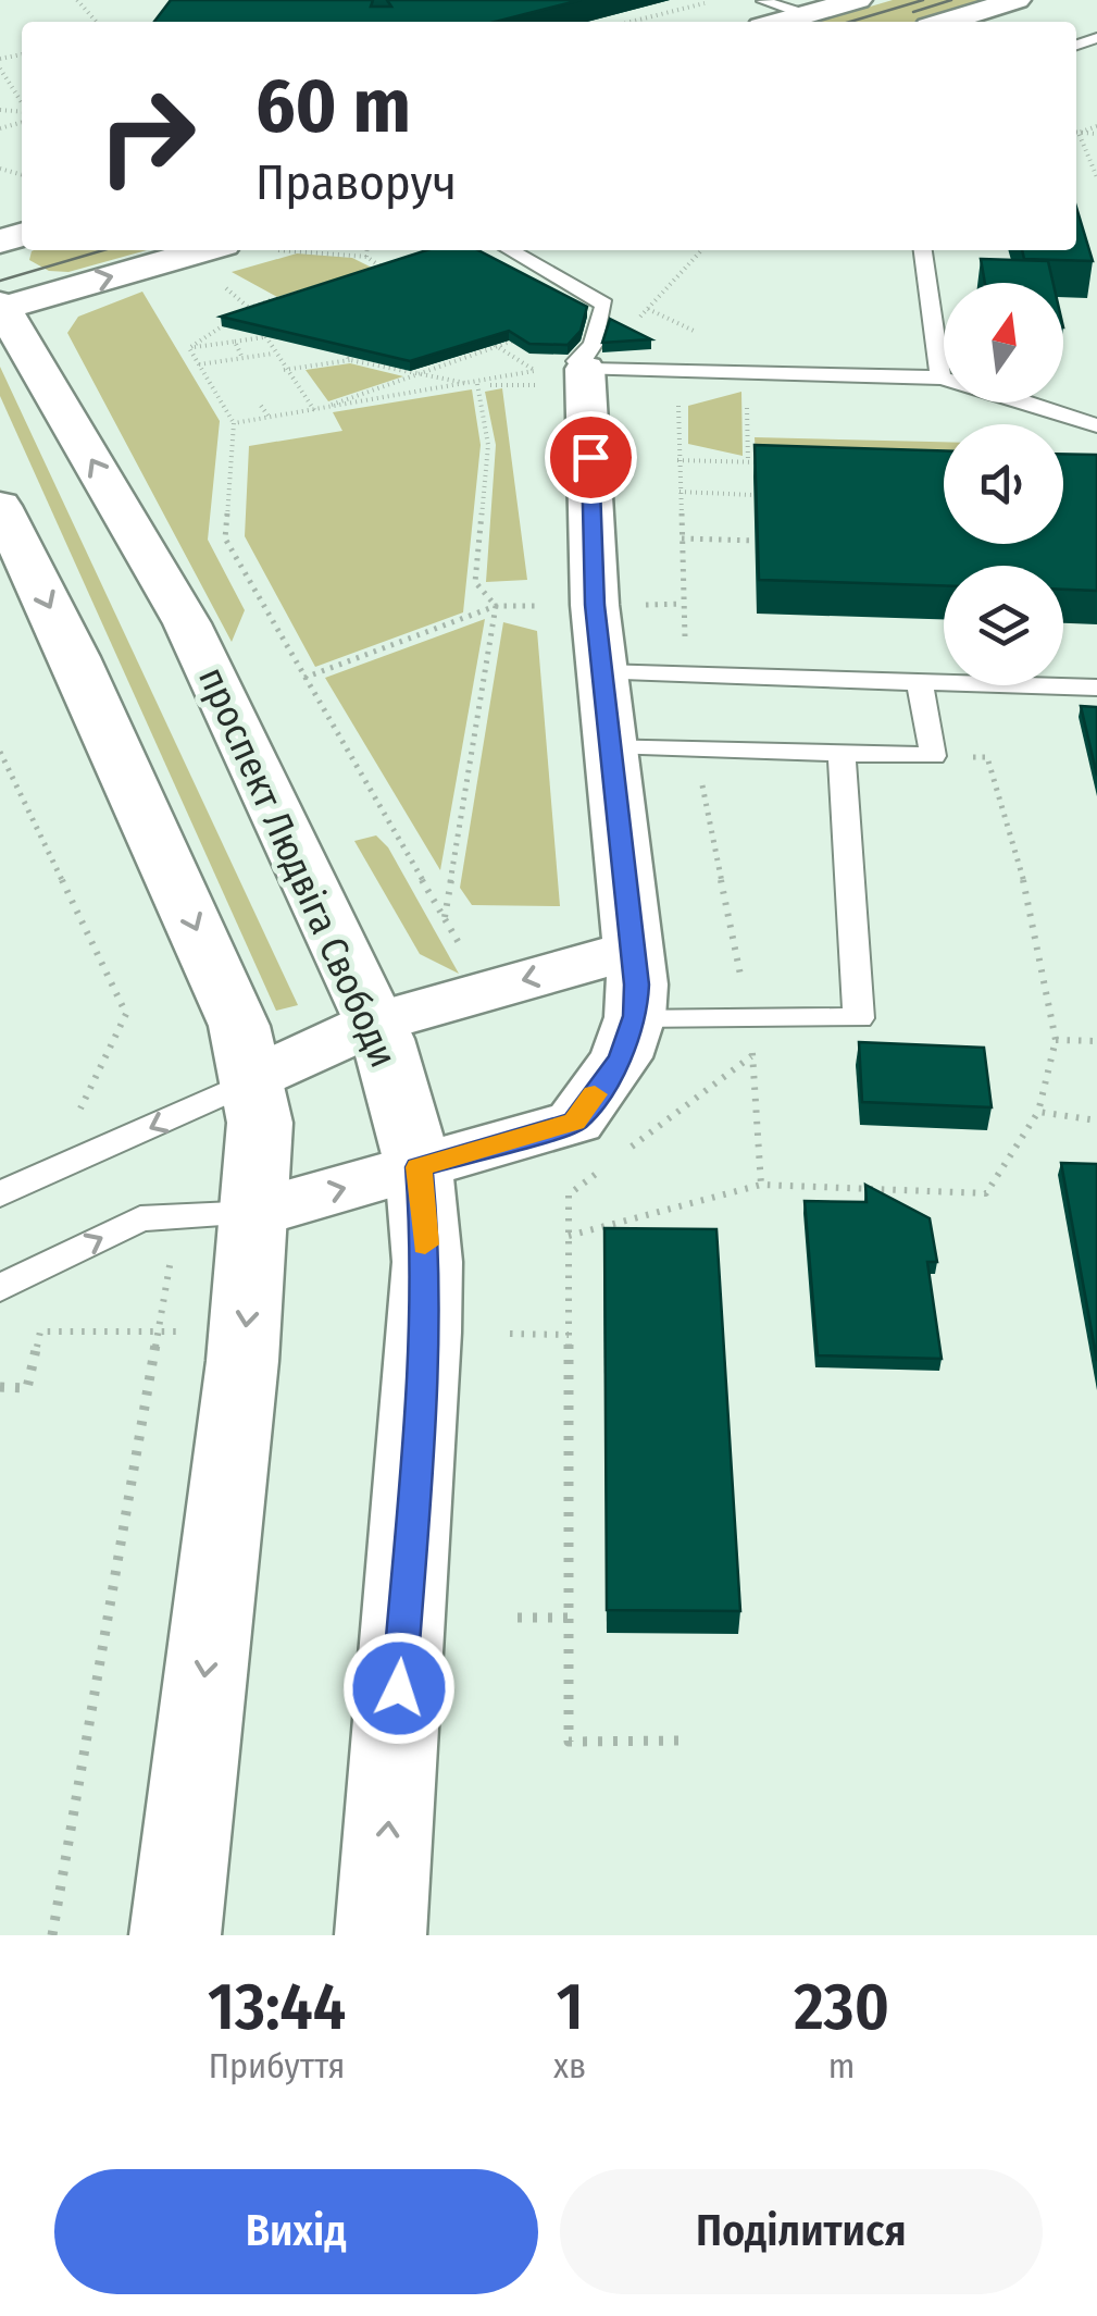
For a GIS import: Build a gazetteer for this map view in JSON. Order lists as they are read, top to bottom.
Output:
{
  "streets": {
    "main road": ["проспект Людвіга Свободи"]
  },
  "north": "top",
  "page": {
    "turn": ["60 m", "Праворуч"],
    "eta": [
      "13:44",
      "Прибуття",
      "1",
      "хв",
      "230",
      "m"
    ],
    "buttons": ["Вихід", "Поділитися"]
  }
}
